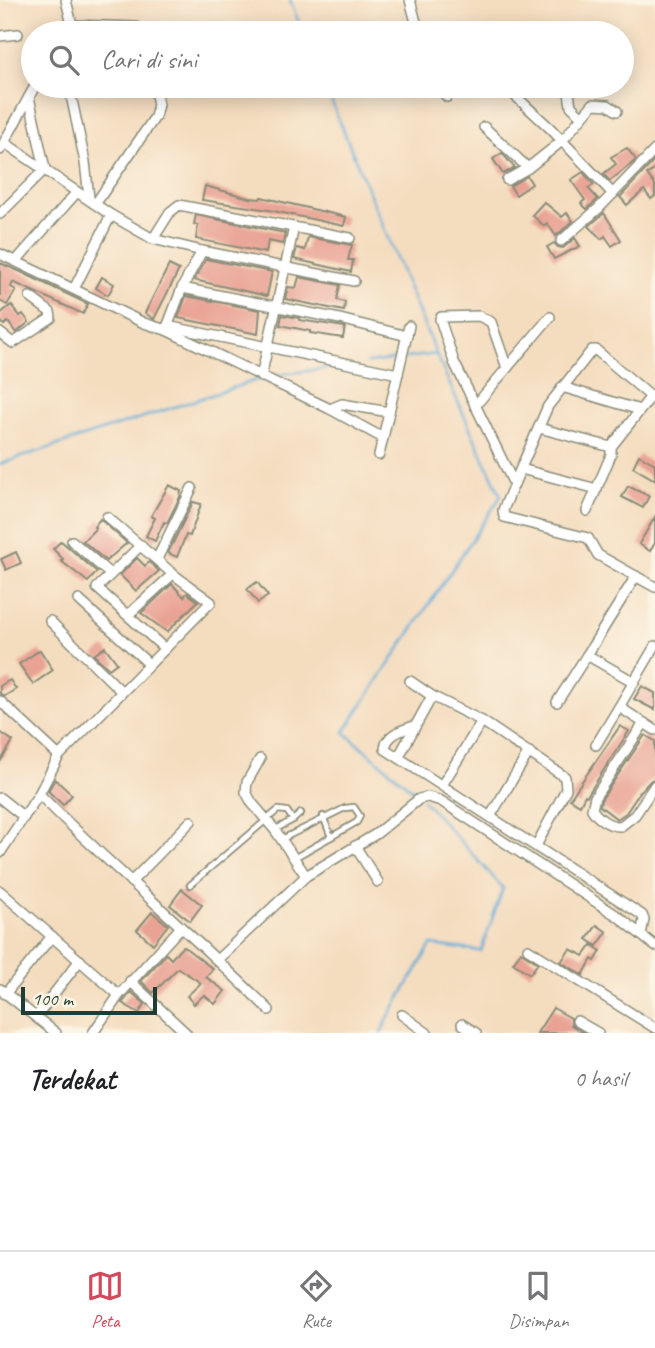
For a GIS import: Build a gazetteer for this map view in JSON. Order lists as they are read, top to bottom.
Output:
{
  "scale_bar": "100 m",
  "page": {
    "search": "Cari di sini",
    "scale": "100 m",
    "heading": ["Terdekat", "0 hasil"],
    "nav": ["Peta", "Rute", "Disimpan"]
  }
}
